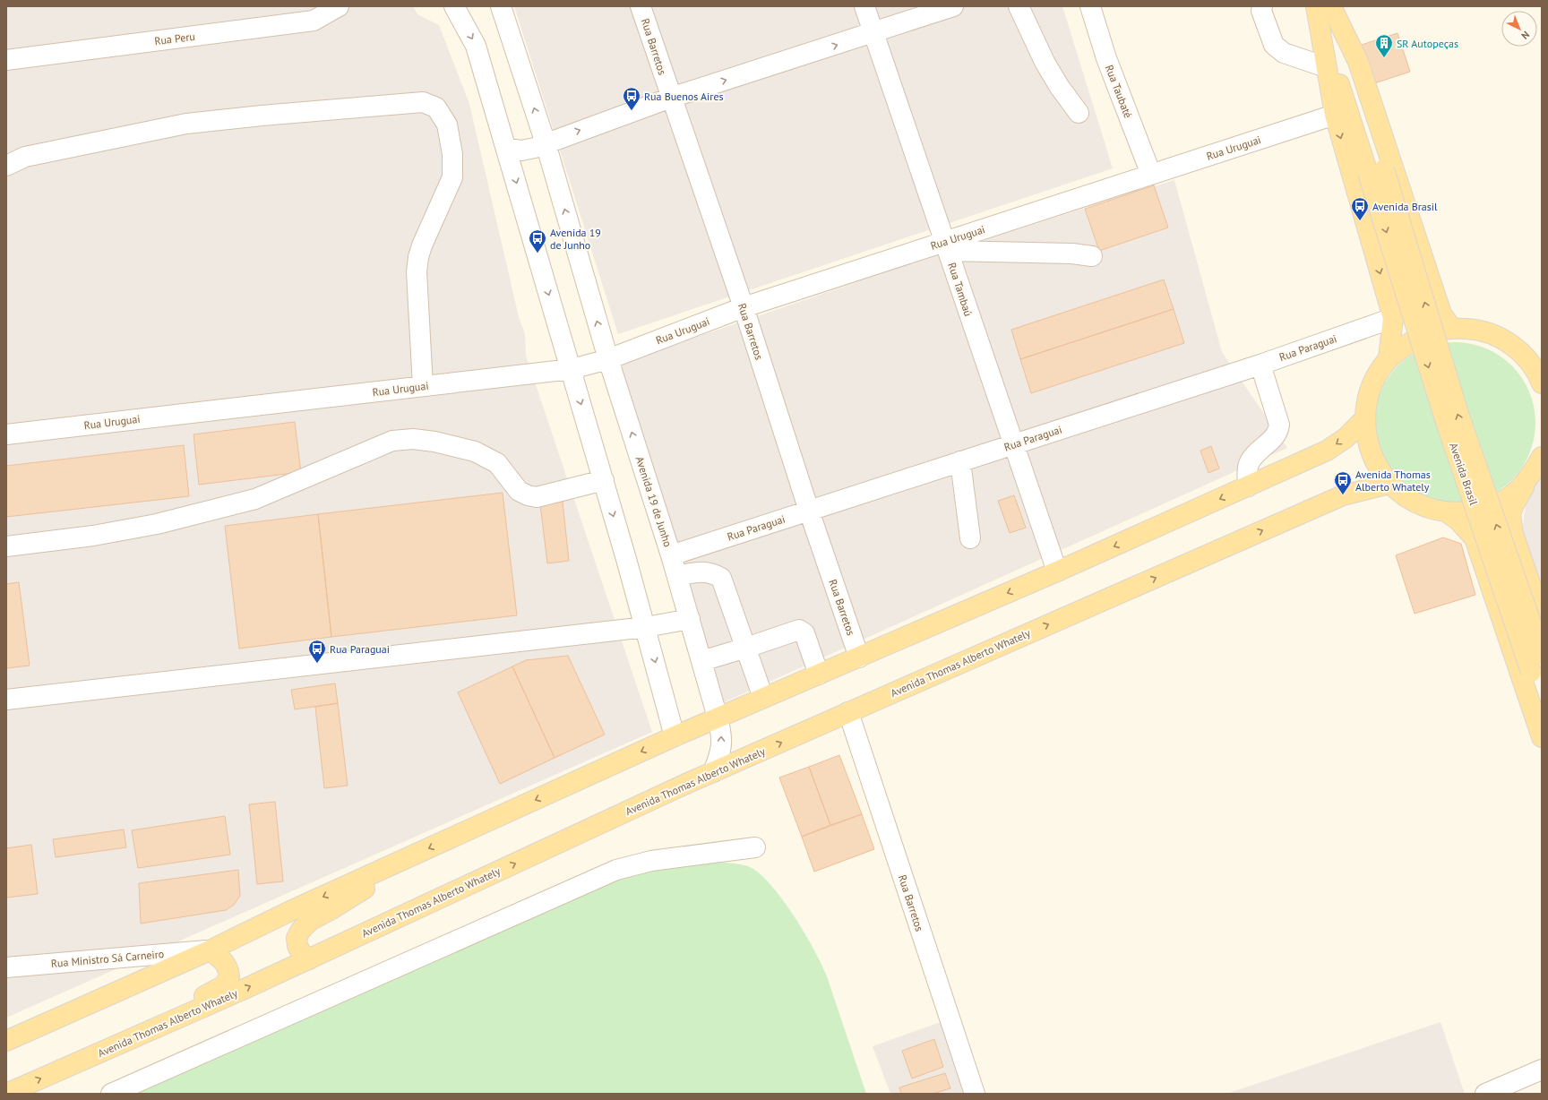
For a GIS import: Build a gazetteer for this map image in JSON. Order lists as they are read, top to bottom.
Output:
{
  "streets": {
    "main road": ["Avenida Brasil", "Avenida Thomas Alberto Whately"],
    "street": [
      "Rua Peru",
      "Rua Barretos",
      "Rua Taubaté",
      "Rua Uruguai",
      "Rua Tambaú",
      "Rua Paraguai",
      "Avenida 19 de Junho",
      "Rua Ministro Sá Carneiro"
    ]
  },
  "crossings": [
    ["Rua Barretos", "Rua Uruguai"],
    ["Rua Barretos", "Rua Paraguai"],
    ["Rua Barretos", "Avenida Thomas Alberto Whately"],
    ["Rua Taubaté", "Rua Uruguai"],
    ["Rua Uruguai", "Rua Tambaú"],
    ["Rua Uruguai", "Avenida 19 de Junho"],
    ["Rua Tambaú", "Rua Paraguai"],
    ["Rua Paraguai", "Avenida 19 de Junho"],
    ["Avenida 19 de Junho", "Avenida Thomas Alberto Whately"]
  ],
  "places": {
    "building": ["SR Autopeças"],
    "bus stop": [
      "Rua Buenos Aires",
      "Avenida Brasil",
      "Avenida 19 de Junho",
      "Avenida Thomas Alberto Whately",
      "Rua Paraguai"
    ]
  },
  "north": "bottom right"
}
